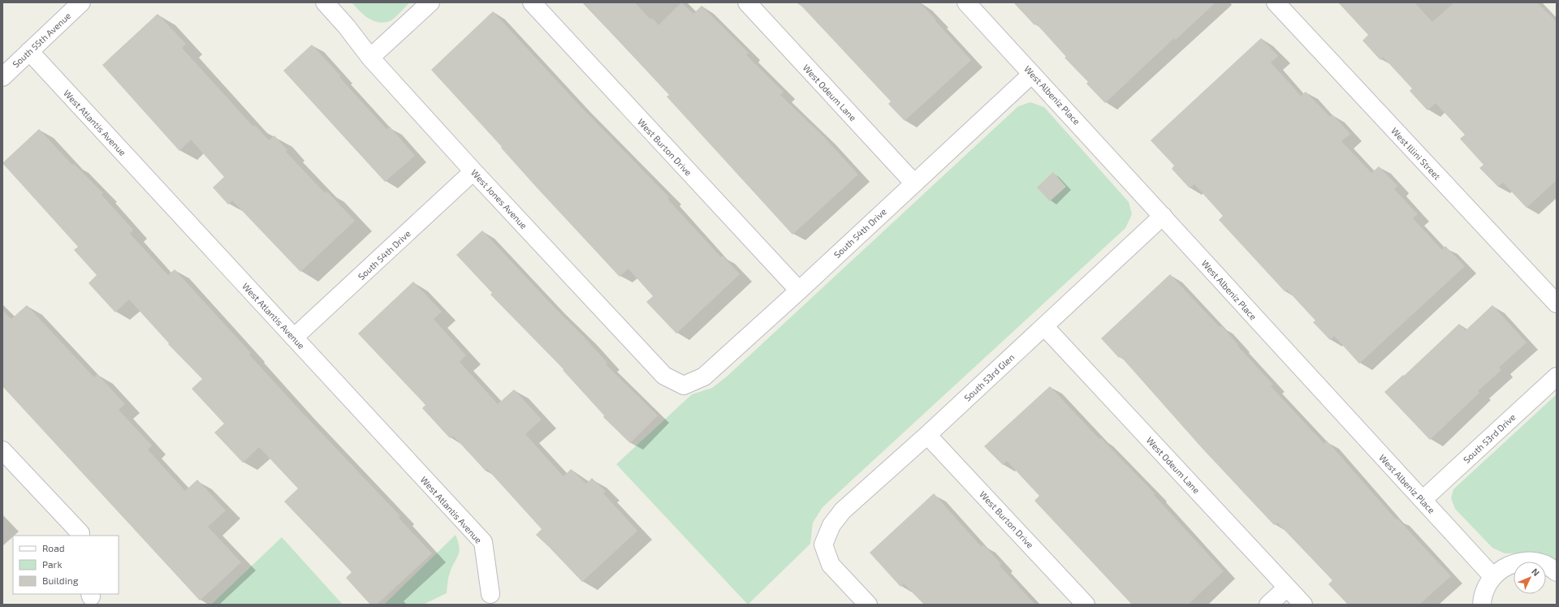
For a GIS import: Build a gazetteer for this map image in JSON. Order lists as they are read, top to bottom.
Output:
{
  "streets": {
    "street": [
      "South 55th Avenue",
      "West Odeum Lane",
      "West Albeniz Place",
      "West Atlantis Avenue",
      "West Burton Drive",
      "West Illini Street",
      "West Jones Avenue",
      "South 54th Drive",
      "South 53rd Glen",
      "South 53rd Drive"
    ]
  },
  "crossings": [
    ["South 55th Avenue", "West Atlantis Avenue"],
    ["West Odeum Lane", "South 54th Drive"],
    ["West Odeum Lane", "South 53rd Glen"],
    ["West Albeniz Place", "South 54th Drive"],
    ["West Albeniz Place", "South 53rd Glen"],
    ["West Albeniz Place", "South 53rd Drive"],
    ["West Atlantis Avenue", "South 54th Drive"],
    ["West Burton Drive", "South 54th Drive"],
    ["West Burton Drive", "South 53rd Glen"],
    ["West Jones Avenue", "South 54th Drive"]
  ],
  "legend": ["Road", "Park", "Building"],
  "north": "top right"
}
